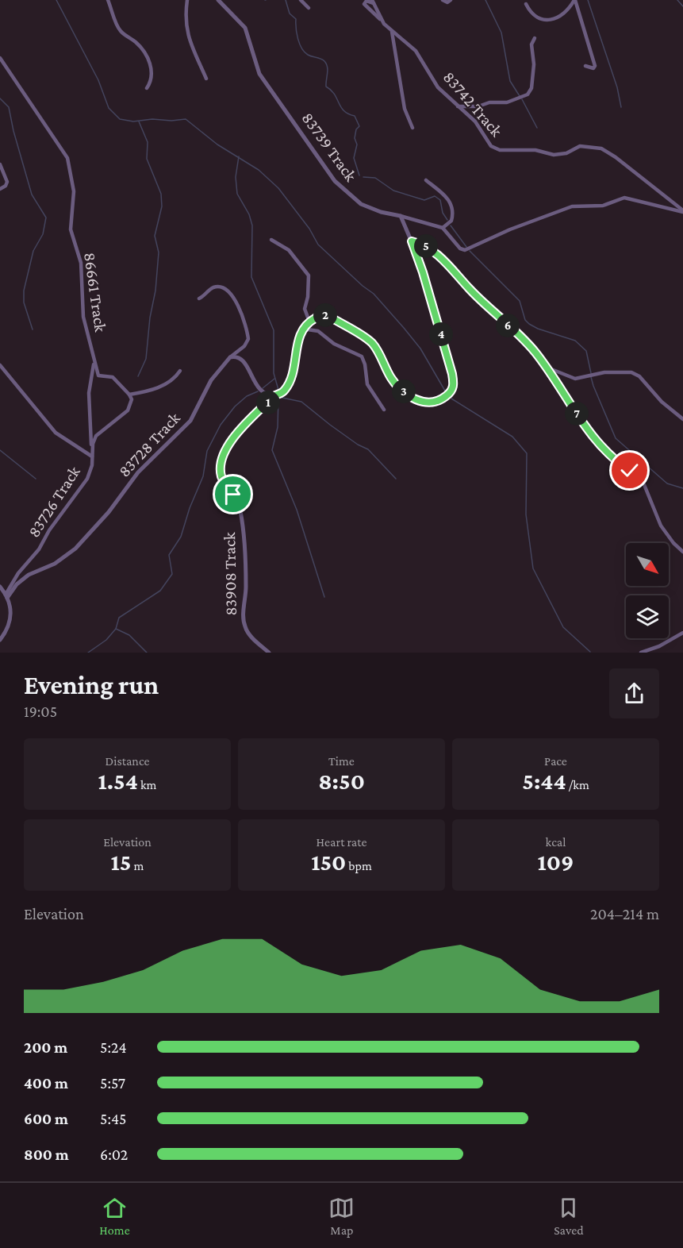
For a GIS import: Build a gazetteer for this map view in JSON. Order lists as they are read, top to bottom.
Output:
{
  "streets": {
    "street": [
      "83742 Track",
      "83739 Track",
      "86661 Track",
      "83728 Track",
      "83726 Track",
      "83908 Track"
    ]
  },
  "crossings": [
    ["83728 Track", "83726 Track"]
  ],
  "north": "bottom right",
  "page": {
    "pins": [
      "5",
      "2",
      "6",
      "4",
      "3",
      "1",
      "7"
    ],
    "heading": ["Evening run", "19:05"],
    "stats": [
      ["Distance", "1.54 km"],
      ["Time", "8:50"],
      ["Pace", "5:44 /km"],
      ["Elevation", "15 m"],
      ["Heart rate", "150 bpm"],
      ["kcal", "109"]
    ],
    "chart": ["Elevation", "204–214 m"],
    "list": [
      {
        "name": "200 m",
        "note": "5:24"
      },
      {
        "name": "400 m",
        "note": "5:57"
      },
      {
        "name": "600 m",
        "note": "5:45"
      },
      {
        "name": "800 m",
        "note": "6:02"
      }
    ],
    "tabs": ["Home", "Map", "Saved"]
  }
}
